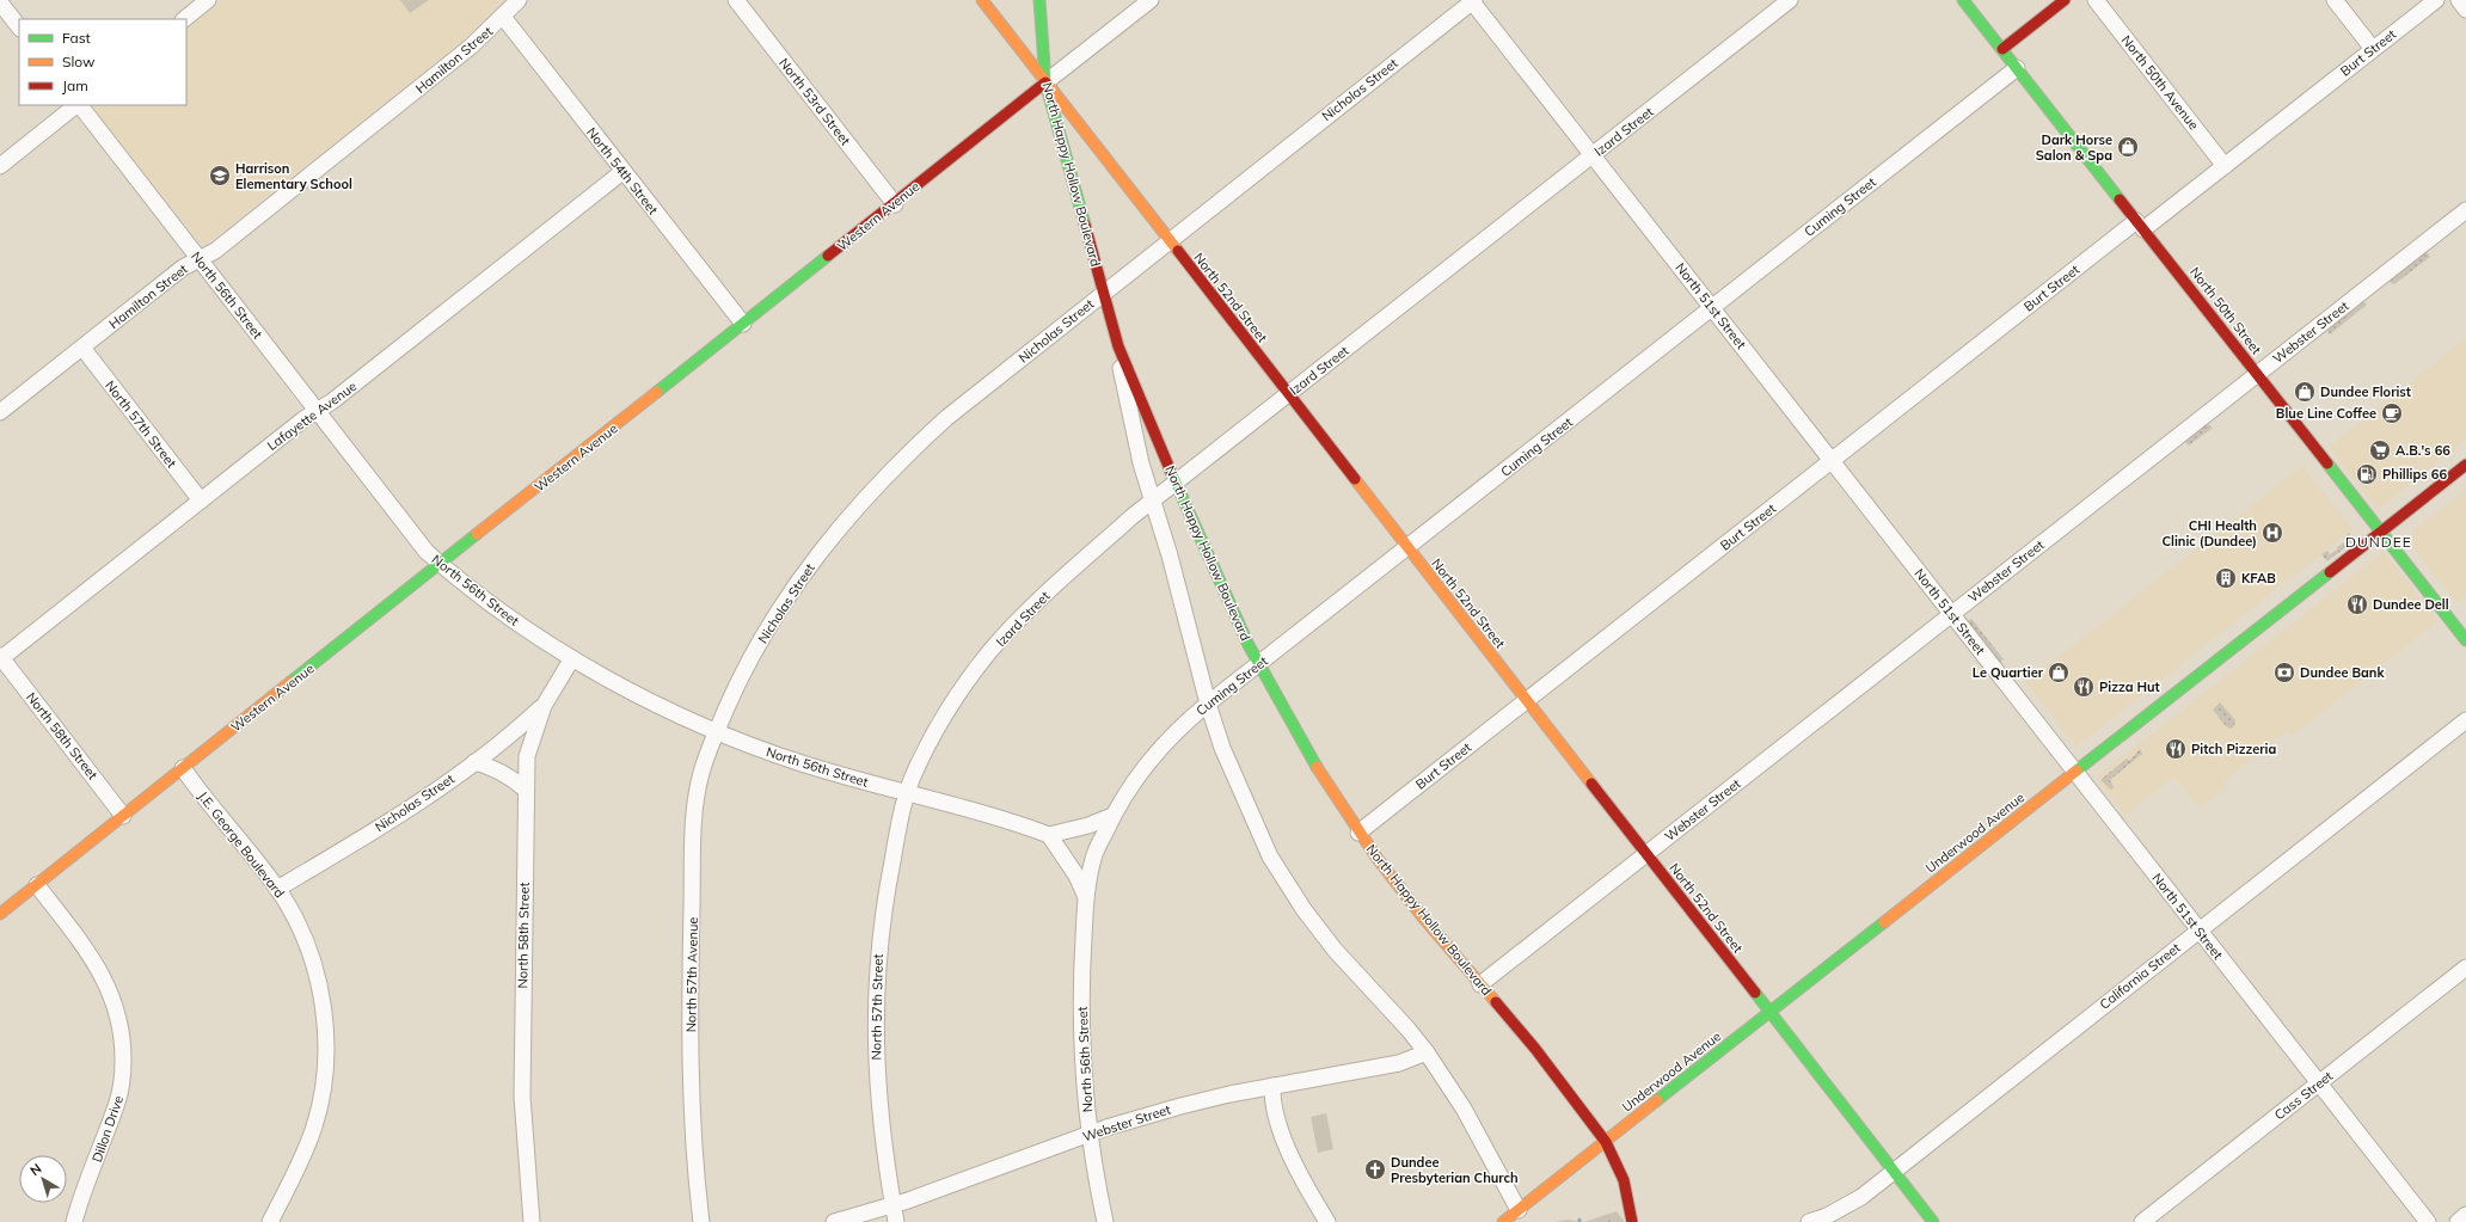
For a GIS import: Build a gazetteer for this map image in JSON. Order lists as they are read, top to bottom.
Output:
{
  "streets": {
    "street": [
      "Burt Street",
      "Hamilton Street",
      "North 50th Avenue",
      "Nicholas Street",
      "North 53rd Street",
      "Izard Street",
      "North 54th Street",
      "North Happy Hollow Boulevard",
      "Cuming Street",
      "Western Avenue",
      "North 56th Street",
      "North 52nd Street",
      "North 51st Street",
      "North 50th Street",
      "Webster Street",
      "Lafayette Avenue",
      "North 57th Street",
      "North 58th Street",
      "Underwood Avenue",
      "J.E. George Boulevard",
      "North 57th Avenue",
      "California Street",
      "Cass Street",
      "Dillon Drive"
    ]
  },
  "crossings": [
    ["Burt Street", "North 50th Avenue"],
    ["Burt Street", "North Happy Hollow Boulevard"],
    ["Burt Street", "North 52nd Street"],
    ["Burt Street", "North 51st Street"],
    ["Burt Street", "North 50th Street"],
    ["Hamilton Street", "North 54th Street"],
    ["Hamilton Street", "North 56th Street"],
    ["Hamilton Street", "North 57th Street"],
    ["Nicholas Street", "North Happy Hollow Boulevard"],
    ["Nicholas Street", "North 56th Street"],
    ["Nicholas Street", "North 52nd Street"],
    ["Nicholas Street", "North 51st Street"],
    ["Nicholas Street", "North 58th Street"],
    ["Nicholas Street", "J.E. George Boulevard"],
    ["Nicholas Street", "North 57th Avenue"],
    ["North 53rd Street", "Western Avenue"],
    ["Izard Street", "North Happy Hollow Boulevard"],
    ["Izard Street", "North 56th Street"],
    ["Izard Street", "North 52nd Street"],
    ["Izard Street", "North 51st Street"],
    ["Izard Street", "North 57th Street"],
    ["North 54th Street", "Western Avenue"],
    ["North 54th Street", "Lafayette Avenue"],
    ["North Happy Hollow Boulevard", "Cuming Street"],
    ["North Happy Hollow Boulevard", "Western Avenue"],
    ["North Happy Hollow Boulevard", "North 52nd Street"],
    ["North Happy Hollow Boulevard", "Webster Street"],
    ["North Happy Hollow Boulevard", "Underwood Avenue"],
    ["Cuming Street", "North 56th Street"],
    ["Cuming Street", "North 52nd Street"],
    ["Cuming Street", "North 51st Street"],
    ["Cuming Street", "North 50th Street"],
    ["Western Avenue", "North 56th Street"],
    ["Western Avenue", "North 52nd Street"],
    ["Western Avenue", "North 58th Street"],
    ["Western Avenue", "J.E. George Boulevard"],
    ["Western Avenue", "Dillon Drive"],
    ["North 56th Street", "Webster Street"],
    ["North 56th Street", "Lafayette Avenue"],
    ["North 56th Street", "North 57th Street"],
    ["North 56th Street", "North 58th Street"],
    ["North 56th Street", "North 57th Avenue"],
    ["North 52nd Street", "Webster Street"],
    ["North 52nd Street", "Underwood Avenue"],
    ["North 52nd Street", "California Street"],
    ["North 51st Street", "Webster Street"],
    ["North 51st Street", "Underwood Avenue"],
    ["North 51st Street", "California Street"],
    ["North 51st Street", "Cass Street"],
    ["North 50th Street", "Webster Street"],
    ["North 50th Street", "Underwood Avenue"],
    ["Webster Street", "North 57th Street"],
    ["Lafayette Avenue", "North 57th Street"],
    ["Lafayette Avenue", "North 58th Street"]
  ],
  "districts": ["DUNDEE"],
  "places": {
    "shop": ["Dark Horse Salon & Spa", "Dundee Florist", "Le Quartier"],
    "school or university": ["Harrison Elementary School"],
    "cafe": ["Blue Line Coffee"],
    "supermarket": ["A.B.'s 66"],
    "fuel station": ["Phillips 66"],
    "hospital": ["CHI Health Clinic (Dundee)"],
    "building": ["KFAB"],
    "restaurant": ["Dundee Dell", "Pizza Hut", "Pitch Pizzeria"],
    "bank": ["Dundee Bank"],
    "church": ["Dundee Presbyterian Church"]
  },
  "legend": ["Fast", "Slow", "Jam"],
  "north": "top left"
}
